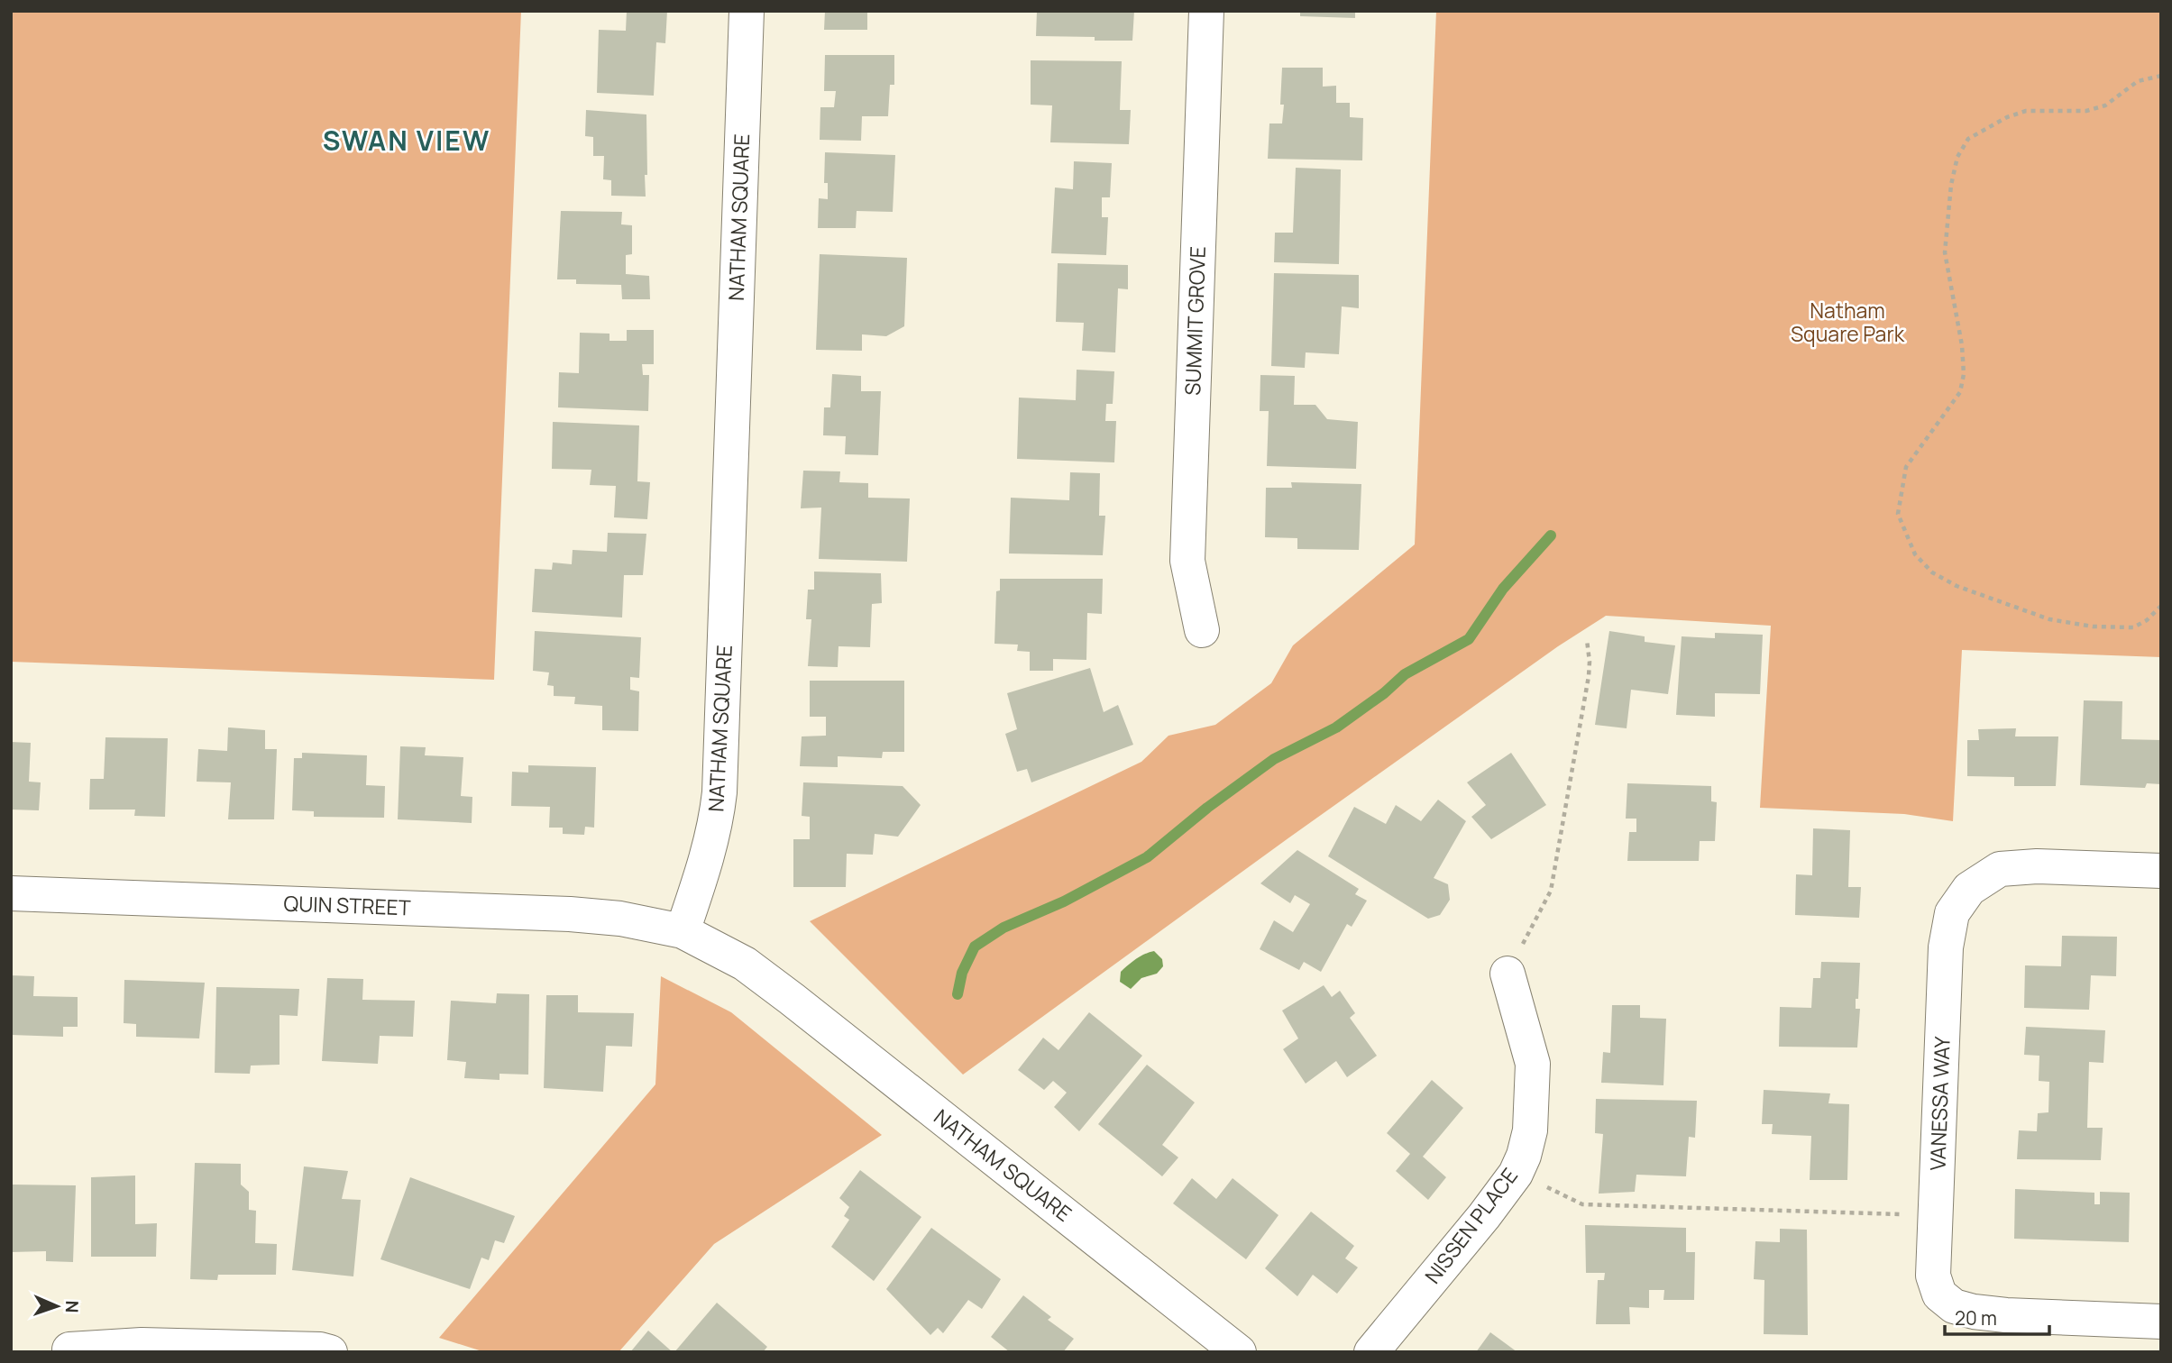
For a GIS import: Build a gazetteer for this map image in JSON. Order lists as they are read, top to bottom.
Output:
{
  "streets": {
    "street": [
      "NATHAM SQUARE",
      "SUMMIT GROVE",
      "QUIN STREET",
      "VANESSA WAY",
      "NISSEN PLACE"
    ]
  },
  "crossings": [
    ["NATHAM SQUARE", "QUIN STREET"]
  ],
  "districts": ["SWAN VIEW"],
  "parks": ["Natham Square Park"],
  "scale_bar": "20 m",
  "north": "right"
}
